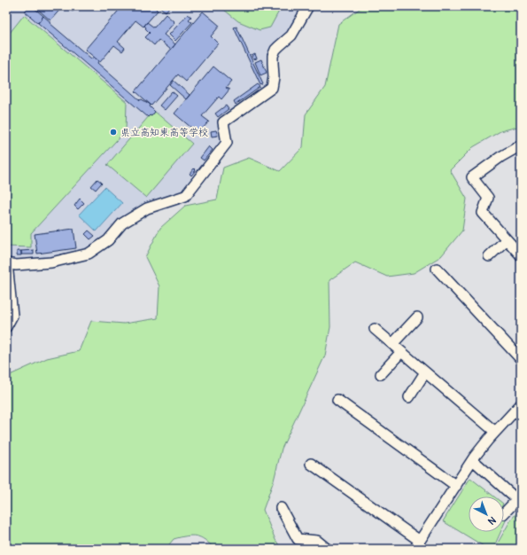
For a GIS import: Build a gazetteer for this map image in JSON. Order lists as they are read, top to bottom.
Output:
{
  "places": ["県立高知東高等学校"],
  "north": "bottom right"
}
